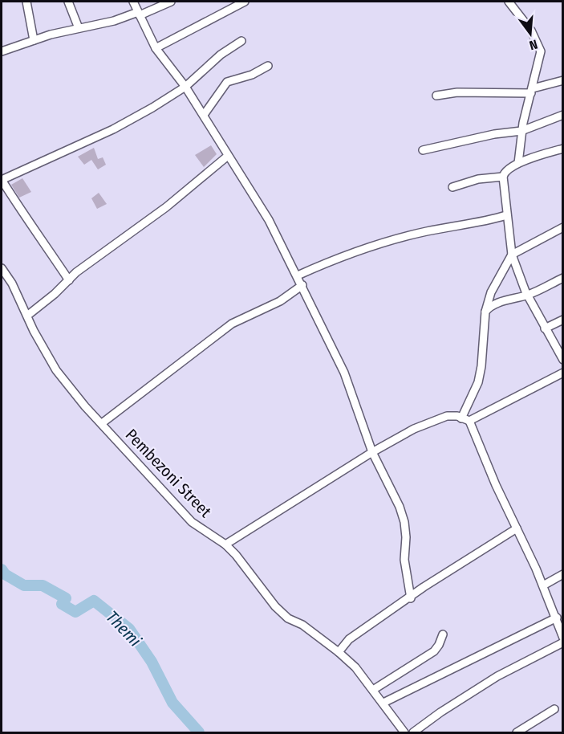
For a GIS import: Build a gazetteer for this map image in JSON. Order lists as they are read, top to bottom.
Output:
{
  "streets": {
    "street": ["Pembezoni Street"]
  },
  "water": ["Themi"],
  "north": "bottom"
}
